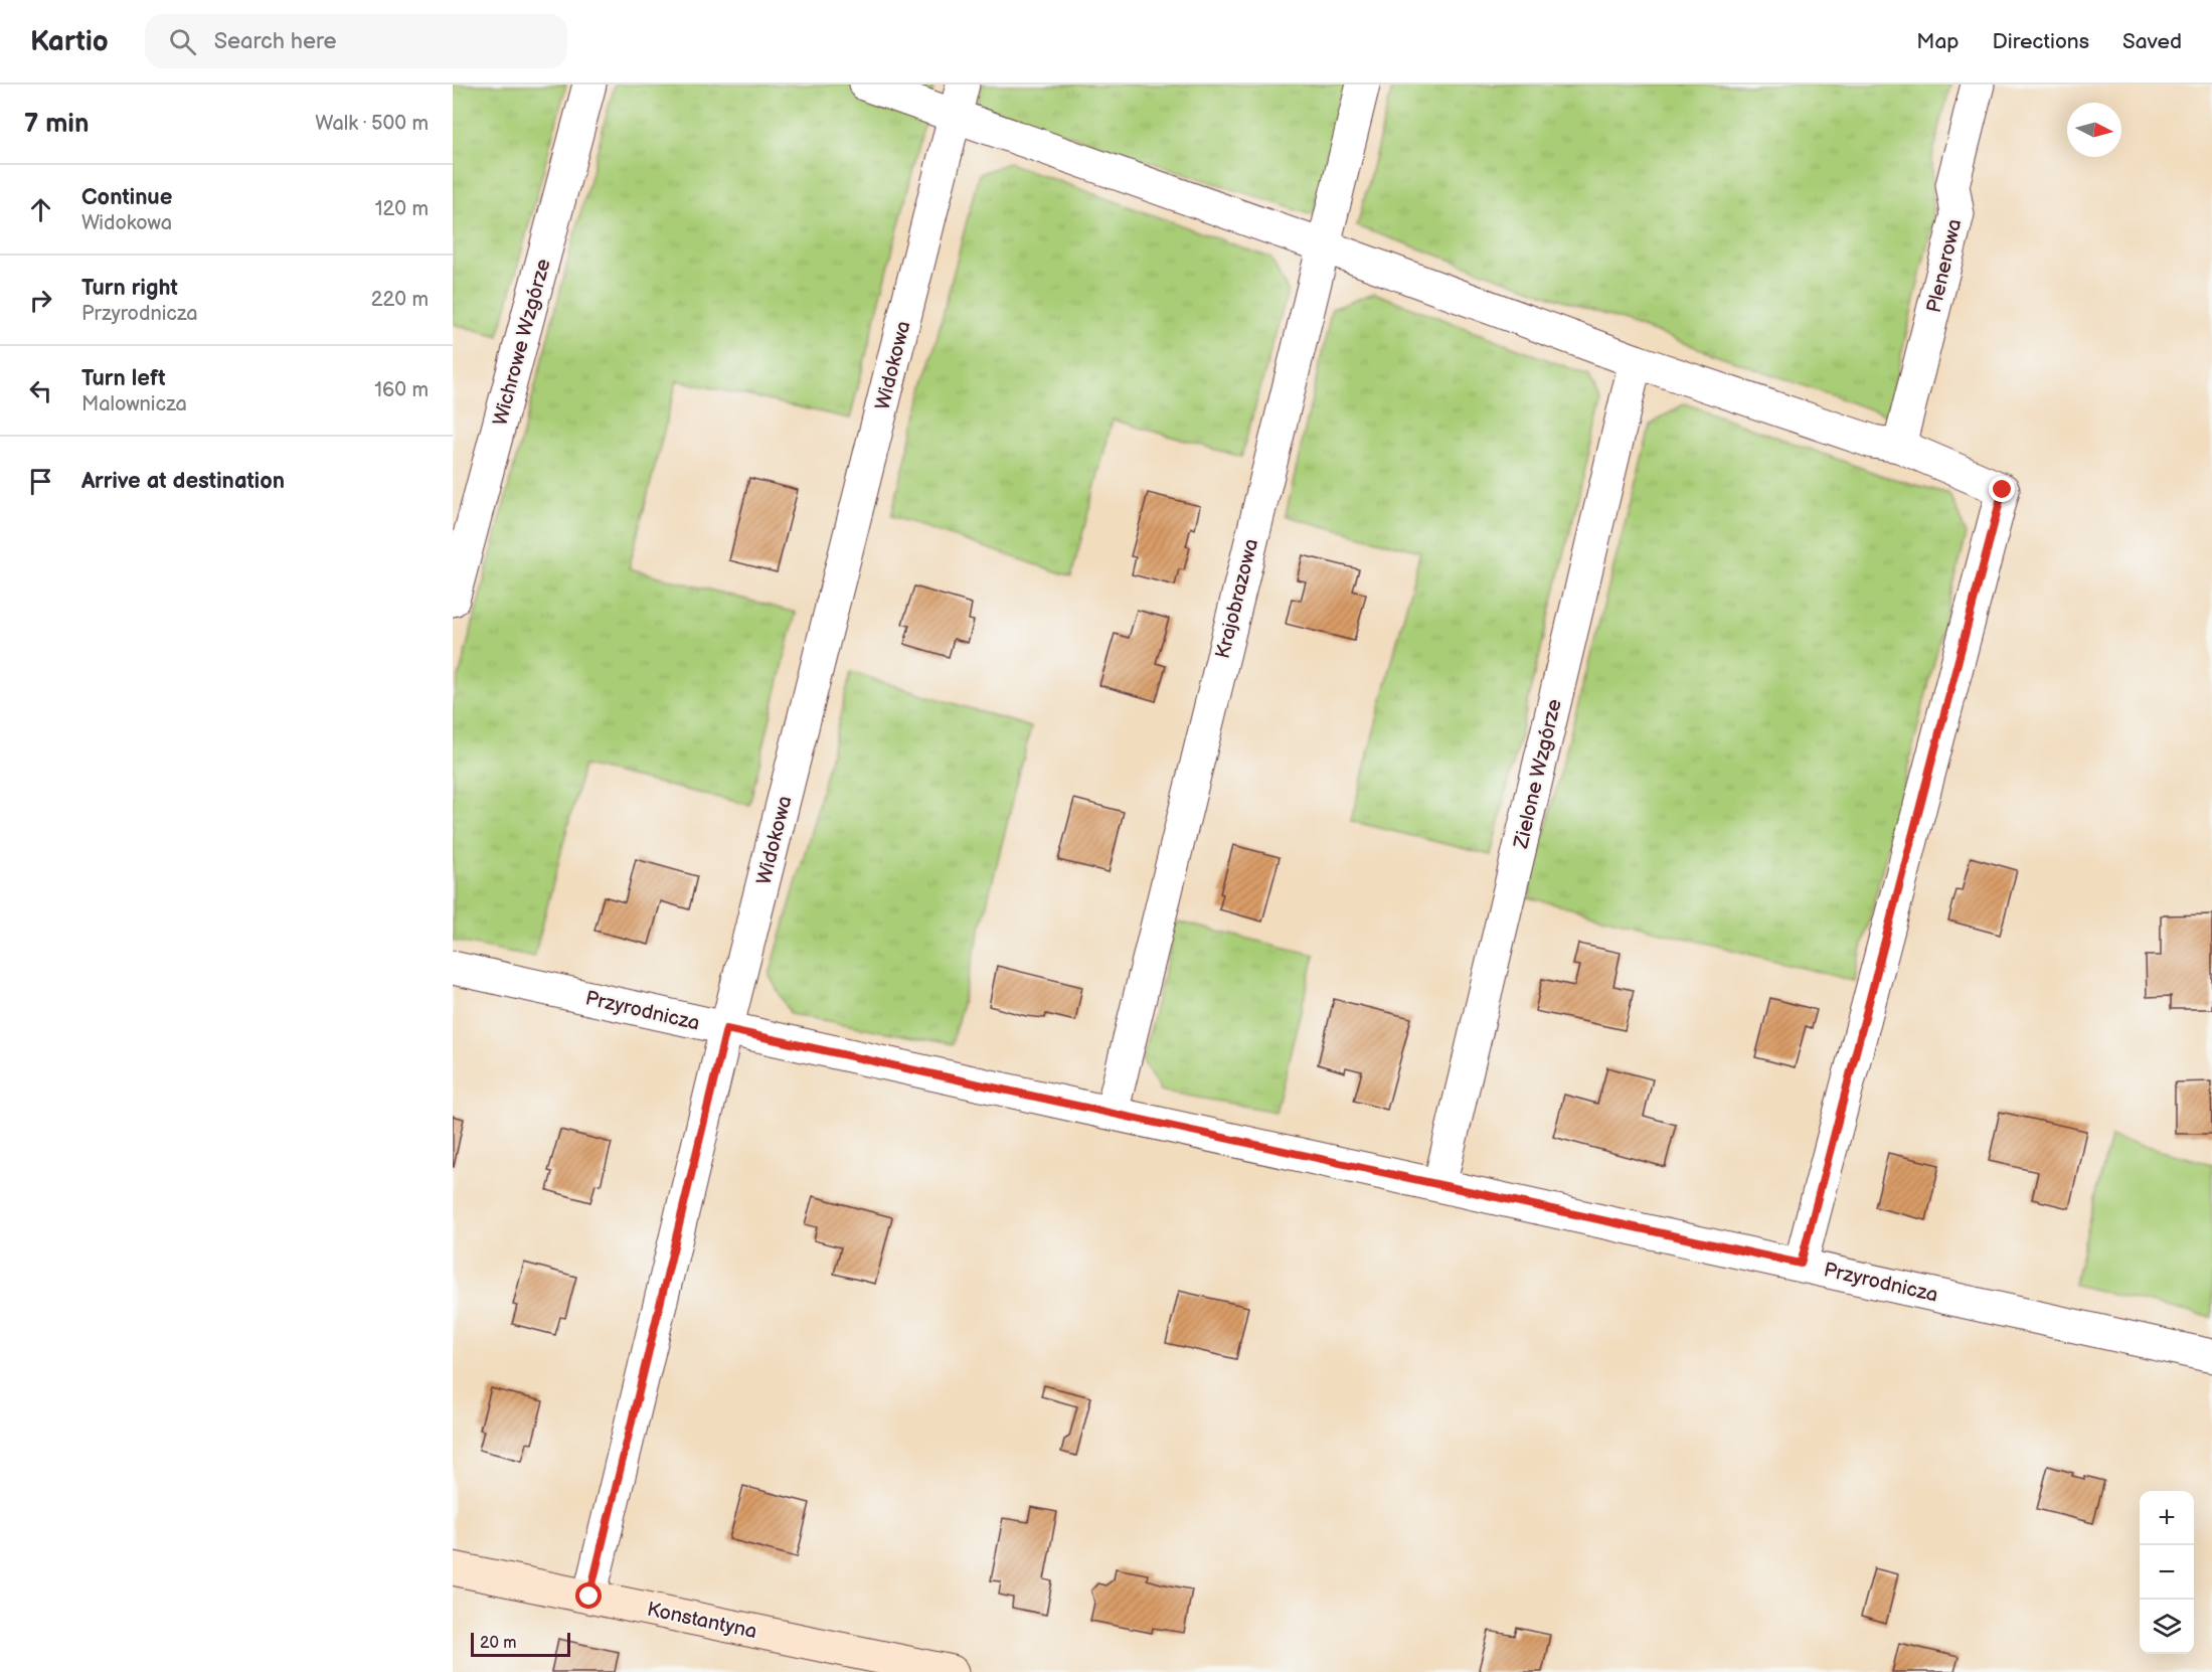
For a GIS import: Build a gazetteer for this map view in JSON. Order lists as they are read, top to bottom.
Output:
{
  "streets": {
    "street": [
      "Plenerowa",
      "Wichrowe Wzgórze",
      "Widokowa",
      "Krajobrazowa",
      "Zielone Wzgórze",
      "Przyrodnicza",
      "Konstantyna"
    ]
  },
  "crossings": [
    ["Widokowa", "Przyrodnicza"],
    ["Widokowa", "Konstantyna"],
    ["Krajobrazowa", "Przyrodnicza"],
    ["Zielone Wzgórze", "Przyrodnicza"]
  ],
  "scale_bar": "20 m",
  "north": "right",
  "page": {
    "header": "Kartio",
    "search": "Search here",
    "nav": ["Map", "Directions", "Saved"],
    "heading": ["7 min", "Walk · 500 m"],
    "list": [
      ["Continue", "Widokowa", "120 m"],
      ["Turn right", "Przyrodnicza", "220 m"],
      ["Turn left", "Malownicza", "160 m"],
      "Arrive at destination"
    ],
    "map_buttons": ["+", "−"],
    "scale": "20 m"
  }
}
